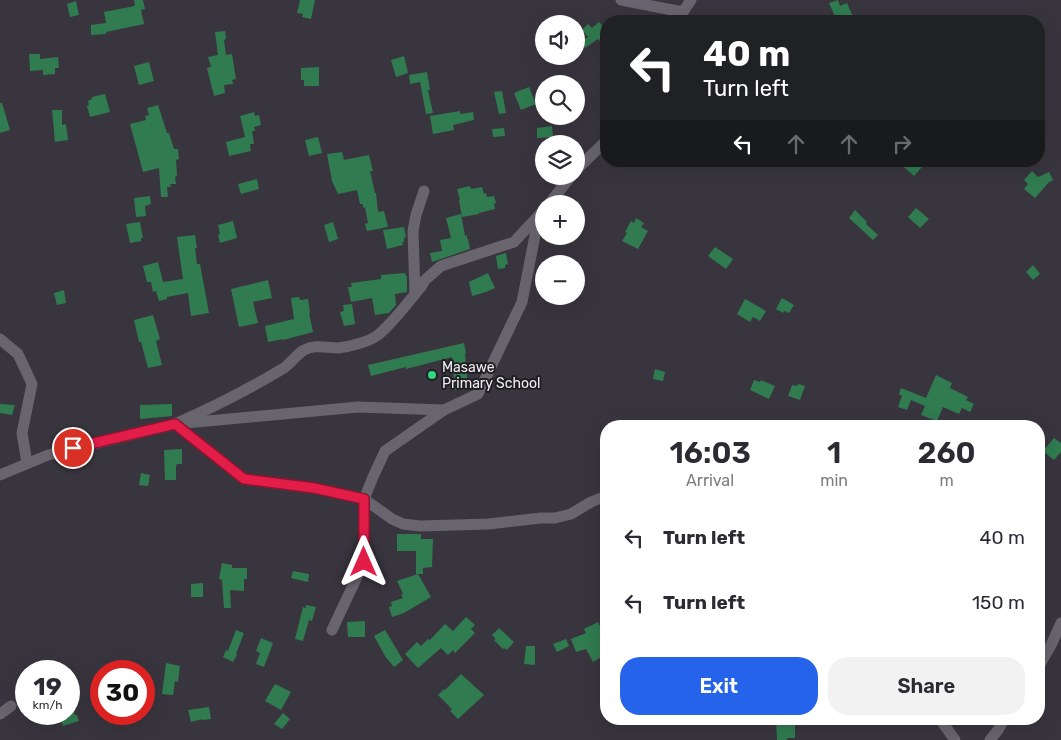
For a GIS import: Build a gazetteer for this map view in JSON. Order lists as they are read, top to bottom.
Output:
{
  "places": ["Masawe Primary School"],
  "page": {
    "map_buttons": ["+", "−"],
    "turn": ["40 m", "Turn left"],
    "eta": [
      "16:03",
      "Arrival",
      "1",
      "min",
      "260",
      "m"
    ],
    "list": [
      {
        "name": "Turn left",
        "value": "40 m"
      },
      {
        "name": "Turn left",
        "value": "150 m"
      }
    ],
    "buttons": ["Exit", "Share"],
    "speed": "19 km/h",
    "limit": "30"
  }
}
